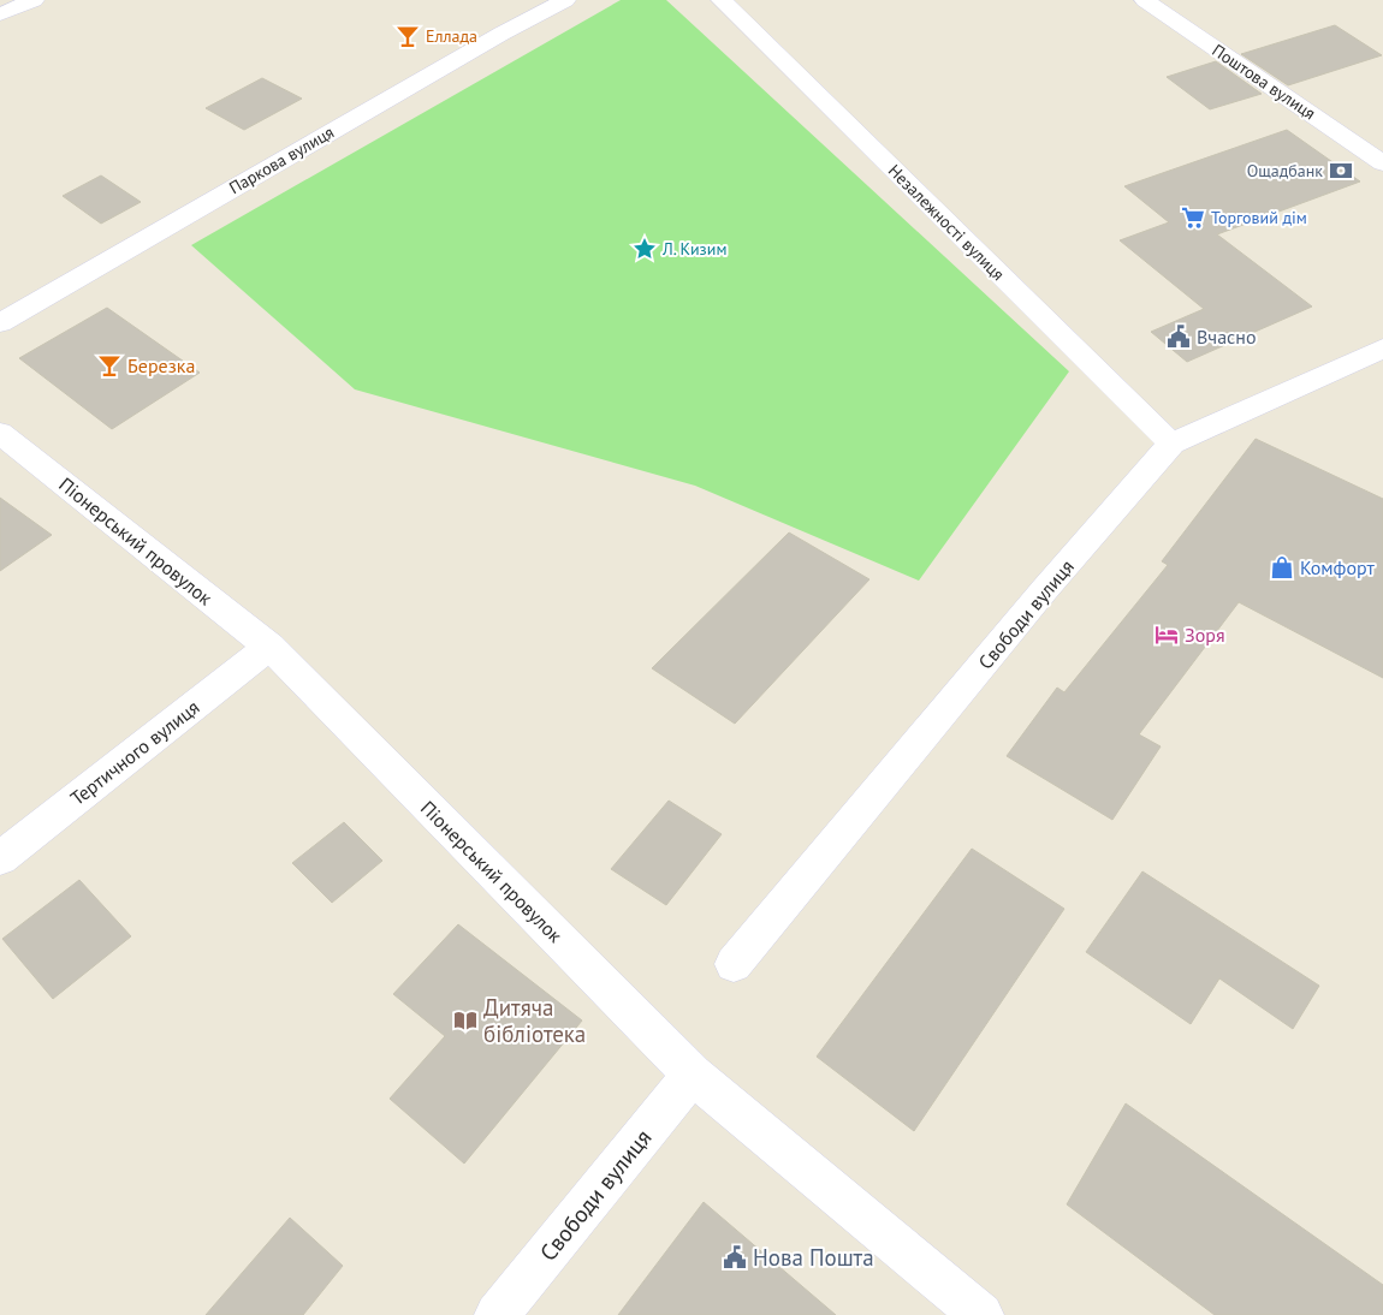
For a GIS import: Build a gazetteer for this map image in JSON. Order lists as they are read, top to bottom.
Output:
{
  "streets": {
    "street": [
      "Поштова вулиця",
      "Паркова вулиця",
      "Незалежності вулиця",
      "Піонерський провулок",
      "Свободи вулиця",
      "Тертичного вулиця"
    ]
  },
  "crossings": [
    ["Незалежності вулиця", "Свободи вулиця"],
    ["Піонерський провулок", "Свободи вулиця"],
    ["Піонерський провулок", "Тертичного вулиця"]
  ],
  "places": {
    "bar": ["Еллада", "Березка"],
    "bank": ["Ощадбанк"],
    "supermarket": ["Торговий дім"],
    "place": ["Л. Кизим"],
    "public building": ["Вчасно", "Нова Пошта"],
    "shop": ["Комфорт"],
    "hotel": ["Зоря"],
    "library": ["Дитяча бібліотека"]
  }
}
